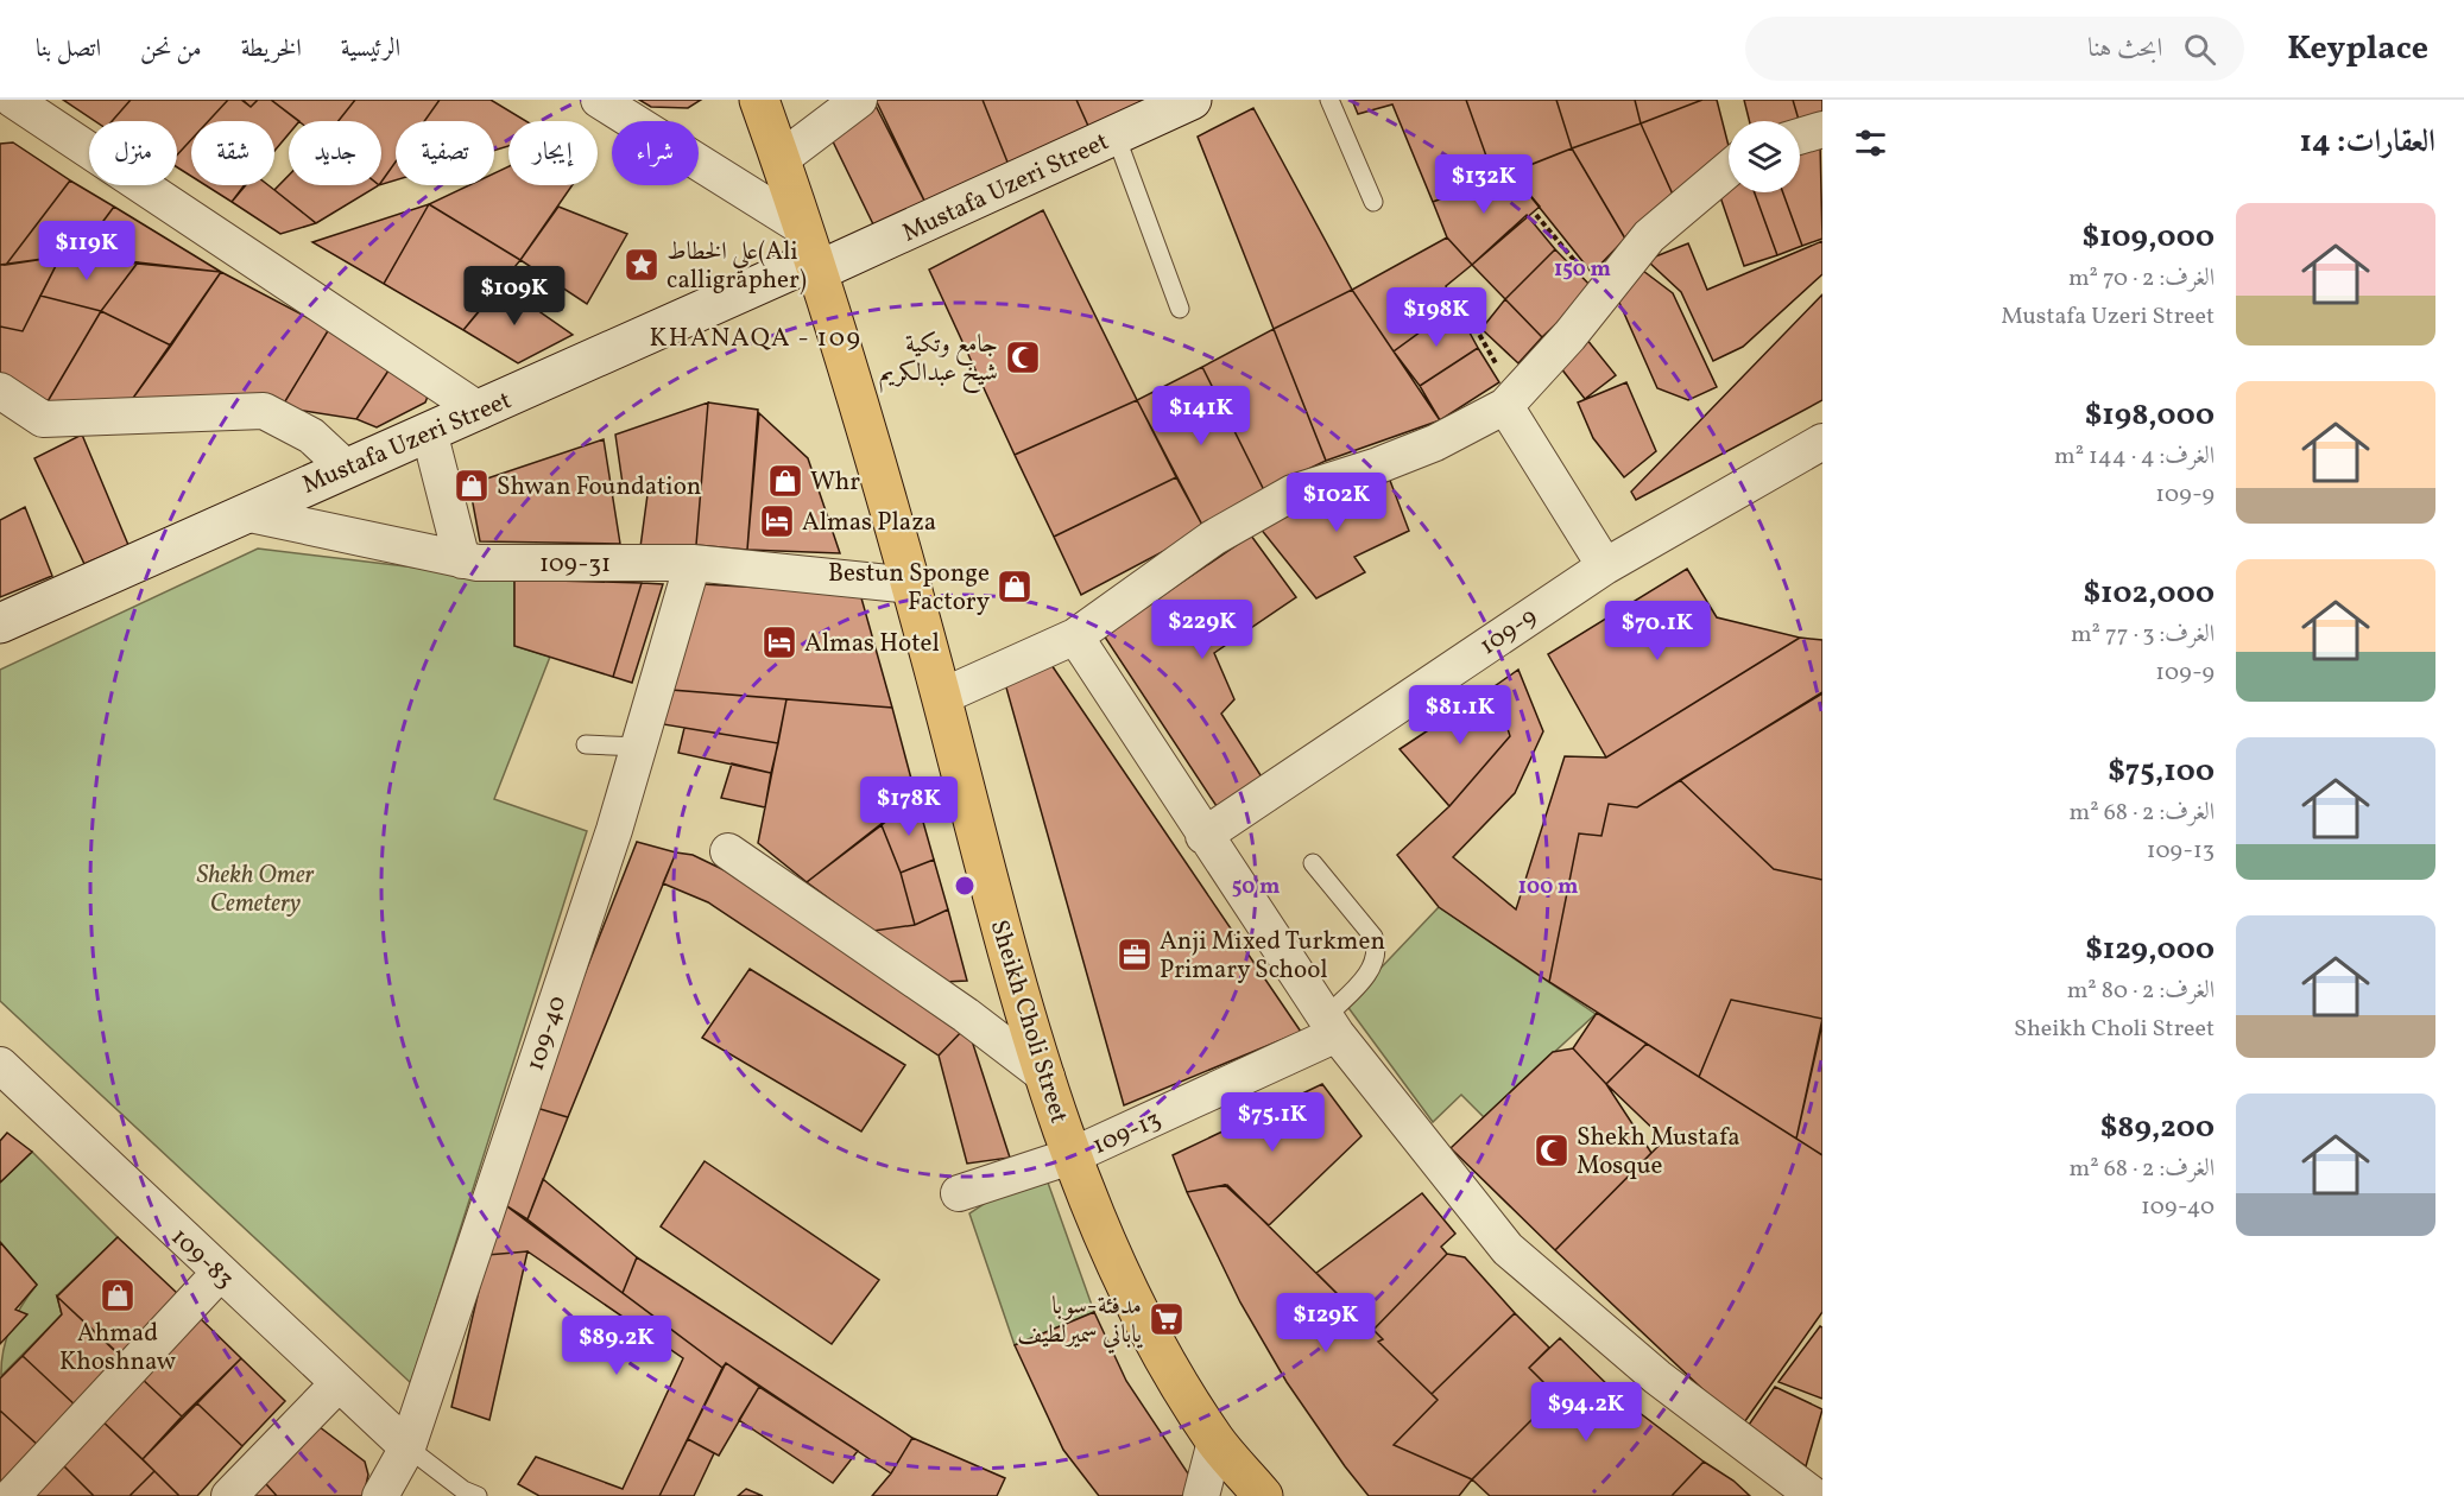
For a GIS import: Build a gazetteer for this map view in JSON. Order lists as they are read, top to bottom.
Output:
{
  "streets": {
    "main road": ["Mustafa Uzeri Street", "Sheikh Choli Street"],
    "street": [
      "109-31",
      "109-9",
      "109-40",
      "109-13",
      "109-83"
    ]
  },
  "crossings": [
    ["Mustafa Uzeri Street", "109-31"],
    ["Mustafa Uzeri Street", "Sheikh Choli Street"],
    ["109-31", "Sheikh Choli Street"],
    ["109-31", "109-40"],
    ["Sheikh Choli Street", "109-13"],
    ["109-40", "109-83"]
  ],
  "districts": ["KHANAQA - 109"],
  "parks": ["Shekh Omer Cemetery"],
  "places": {
    "place": ["علي الخطاط(Ali calligrapher)"],
    "mosque": ["جامع وتكية شيخ عبدالكريم", "Shekh Mustafa Mosque"],
    "shop": [
      "Whr",
      "Shwan Foundation",
      "Bestun Sponge Factory",
      "Ahmad Khoshnaw"
    ],
    "hotel": ["Almas Plaza", "Almas Hotel"],
    "office": ["Anji Mixed Turkmen Primary School"],
    "supermarket": ["مدفئة-سوبا ياباني سميرلطيف"]
  },
  "page": {
    "header": "Keyplace",
    "search": "ابحث هنا",
    "nav": [
      "الرئيسية",
      "الخريطة",
      "من نحن",
      "اتصل بنا"
    ],
    "heading": "العقارات: 14",
    "chip": [
      "شراء",
      "إيجار",
      "تصفية",
      "جديد",
      "شقة",
      "منزل"
    ],
    "price": [
      "$132K",
      "$119K",
      "$109K",
      "$198K",
      "$141K",
      "$102K",
      "$229K",
      "$70.1K",
      "$81.1K",
      "$178K",
      "$75.1K",
      "$129K",
      "$89.2K",
      "$94.2K"
    ],
    "list": [
      {
        "name": "$109,000",
        "note": "الغرف: 2 · 70 m² · Mustafa Uzeri Street"
      },
      {
        "name": "$198,000",
        "note": "الغرف: 4 · 144 m² · 109-9"
      },
      {
        "name": "$102,000",
        "note": "الغرف: 3 · 77 m² · 109-9"
      },
      {
        "name": "$75,100",
        "note": "الغرف: 2 · 68 m² · 109-13"
      },
      {
        "name": "$129,000",
        "note": "الغرف: 2 · 80 m² · Sheikh Choli Street"
      },
      {
        "name": "$89,200",
        "note": "الغرف: 2 · 68 m² · 109-40"
      }
    ]
  },
  "rings": ["150 m", "50 m", "100 m"]
}
